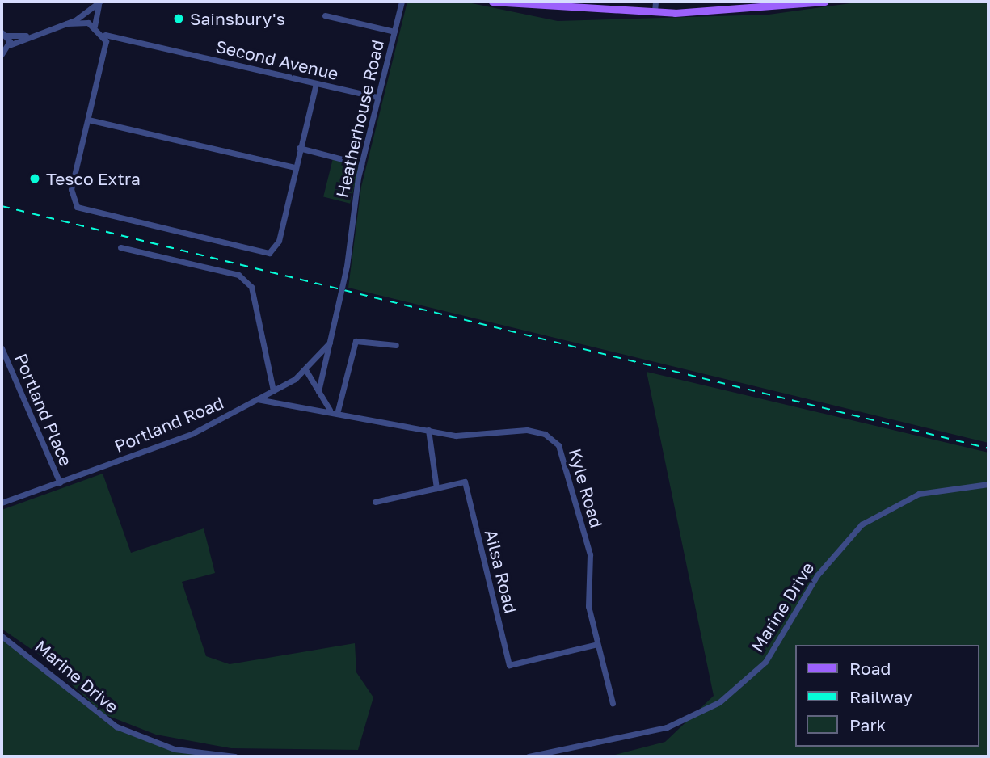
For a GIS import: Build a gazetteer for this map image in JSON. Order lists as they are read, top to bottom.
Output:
{
  "streets": {
    "street": [
      "Second Avenue",
      "Heatherhouse Road",
      "Portland Place",
      "Portland Road",
      "Kyle Road",
      "Ailsa Road",
      "Marine Drive"
    ]
  },
  "crossings": [
    ["Second Avenue", "Heatherhouse Road"],
    ["Heatherhouse Road", "Portland Road"],
    ["Portland Place", "Portland Road"],
    ["Portland Road", "Kyle Road"],
    ["Kyle Road", "Ailsa Road"]
  ],
  "places": ["Sainsbury's", "Tesco Extra"],
  "legend": ["Road", "Railway", "Park"]
}
